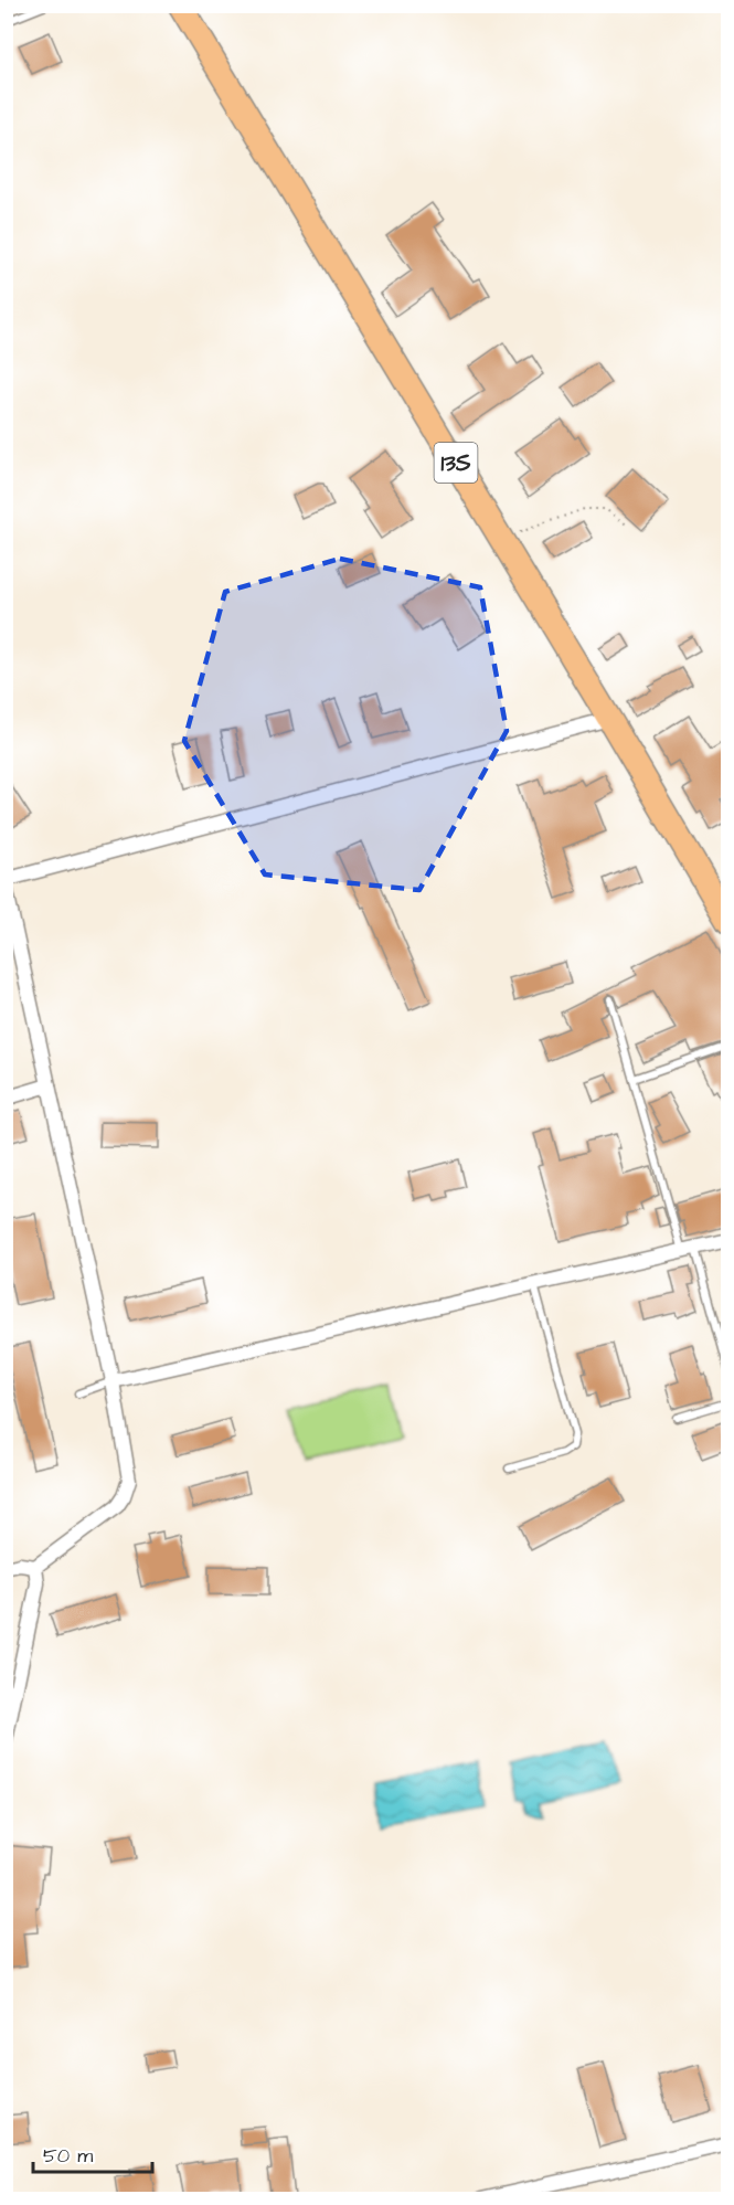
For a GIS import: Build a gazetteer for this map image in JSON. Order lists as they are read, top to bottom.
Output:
{
  "streets": {
    "highway": ["13S"]
  },
  "scale_bar": "50 m"
}
